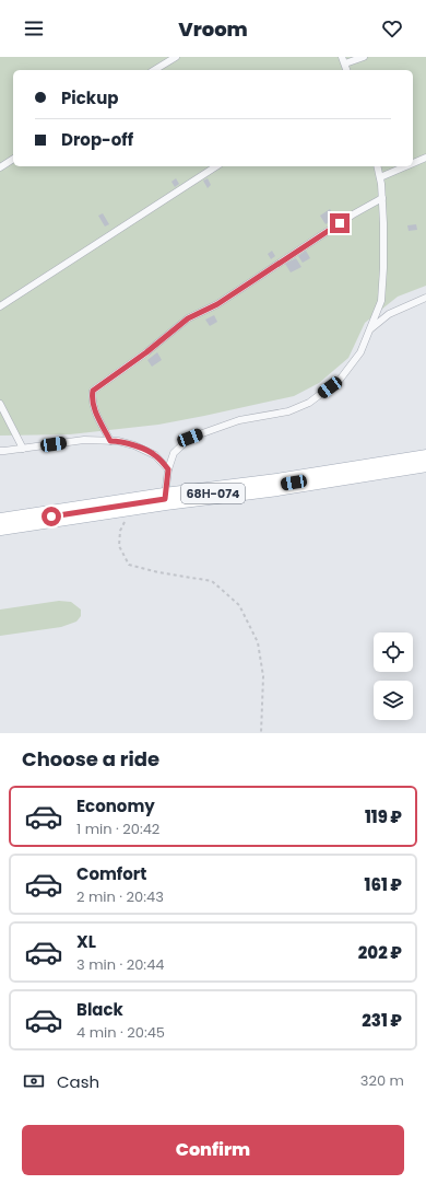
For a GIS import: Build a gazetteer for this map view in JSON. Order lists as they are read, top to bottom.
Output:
{
  "streets": {
    "main road": ["68Н-074"]
  },
  "page": {
    "header": "Vroom",
    "banner": ["Pickup", "Drop-off"],
    "heading": "Choose a ride",
    "list": [
      {
        "name": "Economy",
        "note": "1 min · 20:42",
        "value": "119 ₽"
      },
      {
        "name": "Comfort",
        "note": "2 min · 20:43",
        "value": "161 ₽"
      },
      {
        "name": "XL",
        "note": "3 min · 20:44",
        "value": "202 ₽"
      },
      {
        "name": "Black",
        "note": "4 min · 20:45",
        "value": "231 ₽"
      }
    ],
    "pay": ["Cash", "320 m"],
    "buttons": "Confirm"
  }
}
